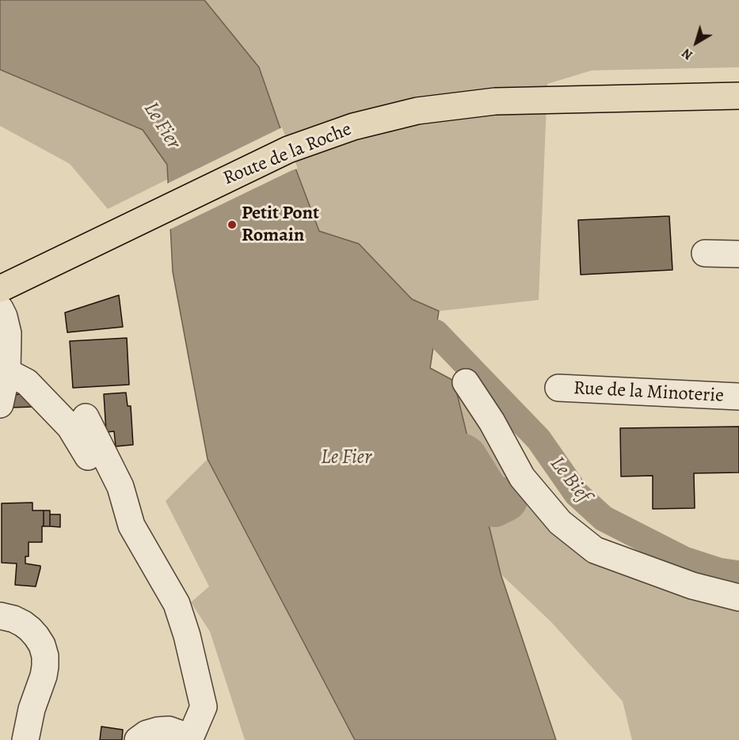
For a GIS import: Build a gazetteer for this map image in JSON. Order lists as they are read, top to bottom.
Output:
{
  "streets": {
    "main road": ["Route de la Roche"],
    "street": ["Rue de la Minoterie"]
  },
  "water": ["Le Fier", "Le Bief"],
  "places": ["Petit Pont Romain"],
  "north": "bottom left"
}
